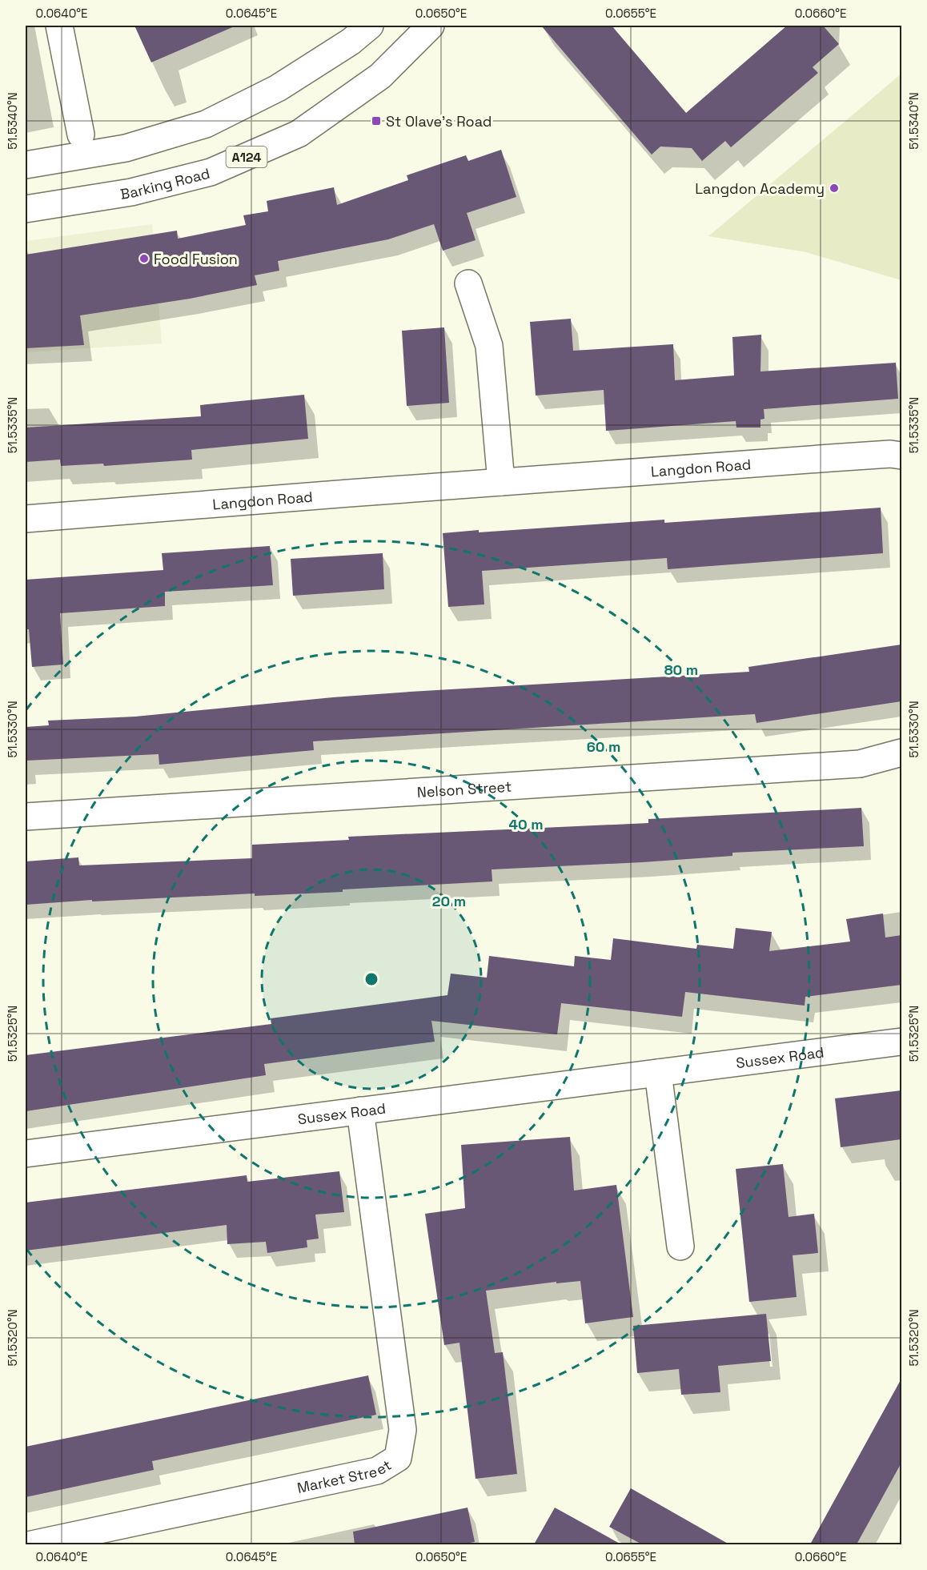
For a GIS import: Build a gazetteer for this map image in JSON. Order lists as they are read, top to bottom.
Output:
{
  "streets": {
    "street": [
      "A124",
      "Barking Road",
      "Langdon Road",
      "Nelson Street",
      "Sussex Road",
      "Market Street"
    ]
  },
  "crossings": [
    ["Sussex Road", "Market Street"]
  ],
  "places": {
    "transit": ["St Olave's Road"],
    "other": ["Langdon Academy", "Food Fusion"]
  },
  "coordinates": [
    "0.0640°E",
    "0.0645°E",
    "0.0650°E",
    "0.0655°E",
    "0.0660°E",
    "51.5340°N",
    "51.5335°N",
    "51.5330°N",
    "51.5325°N",
    "51.5320°N"
  ],
  "rings": [
    "80 m",
    "60 m",
    "40 m",
    "20 m"
  ]
}
